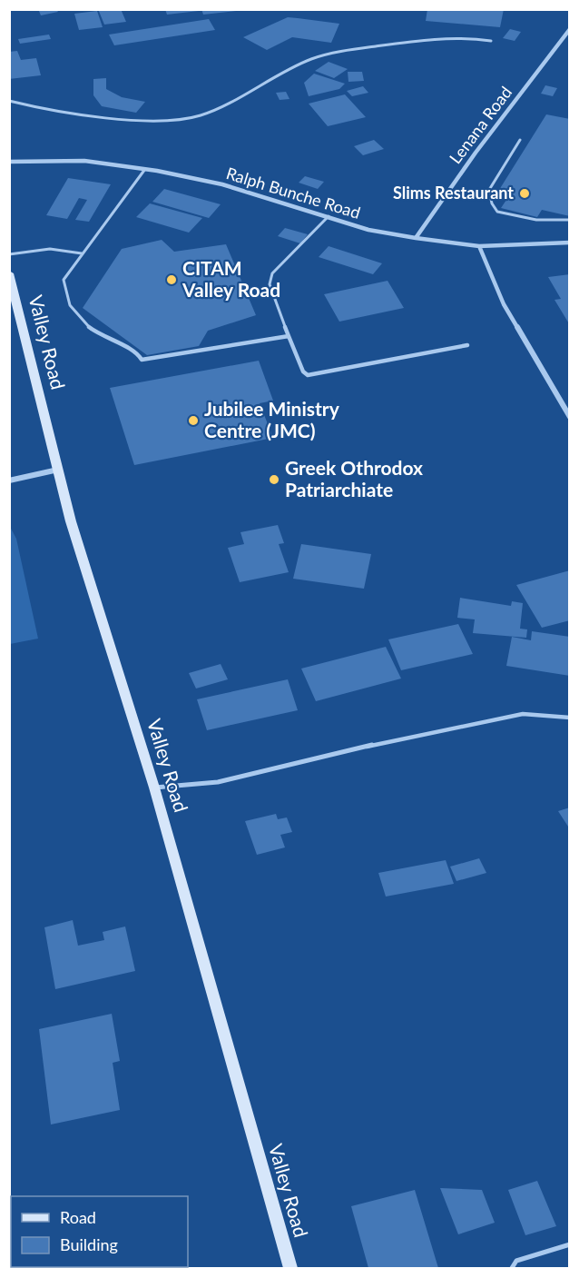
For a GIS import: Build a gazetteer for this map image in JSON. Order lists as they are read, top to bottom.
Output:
{
  "streets": {
    "main road": ["Valley Road"],
    "street": ["Lenana Road", "Ralph Bunche Road"]
  },
  "crossings": [
    ["Lenana Road", "Ralph Bunche Road"]
  ],
  "places": [
    "Slims Restaurant",
    "CITAM Valley Road",
    "Jubilee Ministry Centre (JMC)",
    "Greek Othrodox Patriarchiate"
  ],
  "legend": ["Road", "Building"]
}
